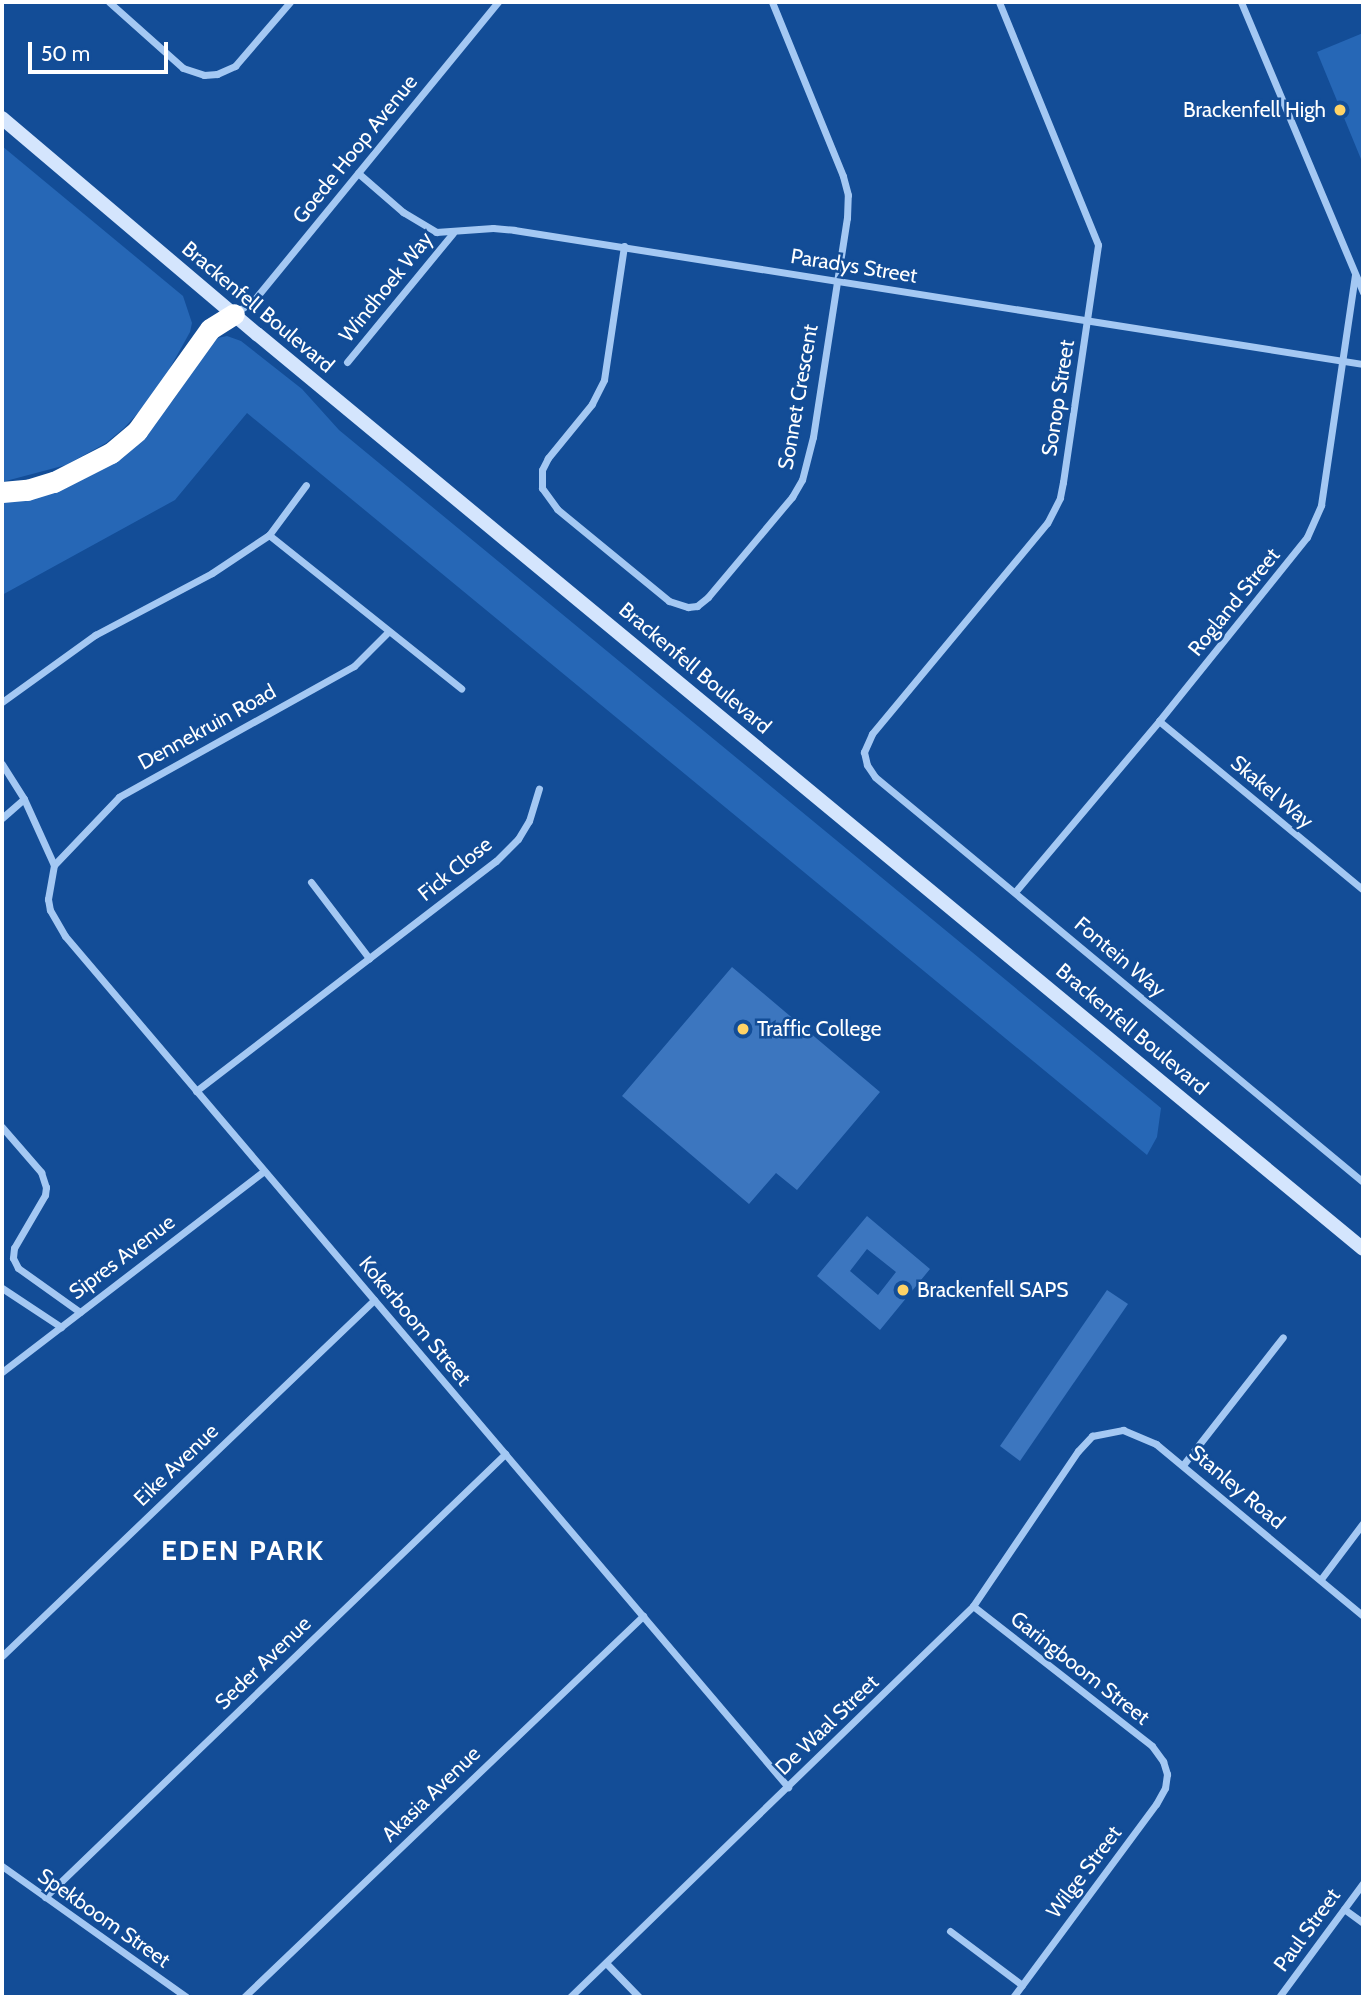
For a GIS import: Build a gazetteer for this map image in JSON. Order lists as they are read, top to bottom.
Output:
{
  "streets": {
    "street": [
      "Goede Hoop Avenue",
      "Paradys Street",
      "Windhoek Way",
      "Brackenfell Boulevard",
      "Sonnet Crescent",
      "Sonop Street",
      "Rogland Street",
      "Dennekruin Road",
      "Skakel Way",
      "Fick Close",
      "Fontein Way",
      "Sipres Avenue",
      "Kokerboom Street",
      "Eike Avenue",
      "Stanley Road",
      "Seder Avenue",
      "Garingboom Street",
      "De Waal Street",
      "Akasia Avenue",
      "Wilge Street",
      "Spekboom Street",
      "Paul Street"
    ]
  },
  "crossings": [
    ["Goede Hoop Avenue", "Paradys Street"],
    ["Goede Hoop Avenue", "Brackenfell Boulevard"],
    ["Paradys Street", "Windhoek Way"],
    ["Paradys Street", "Sonnet Crescent"],
    ["Paradys Street", "Sonop Street"],
    ["Paradys Street", "Rogland Street"],
    ["Sonop Street", "Fontein Way"],
    ["Rogland Street", "Skakel Way"],
    ["Rogland Street", "Fontein Way"],
    ["Dennekruin Road", "Kokerboom Street"],
    ["Fick Close", "Kokerboom Street"],
    ["Sipres Avenue", "Kokerboom Street"],
    ["Kokerboom Street", "Eike Avenue"],
    ["Kokerboom Street", "Seder Avenue"],
    ["Kokerboom Street", "De Waal Street"],
    ["Kokerboom Street", "Akasia Avenue"],
    ["Stanley Road", "De Waal Street"],
    ["Seder Avenue", "Spekboom Street"],
    ["Garingboom Street", "De Waal Street"],
    ["Garingboom Street", "Wilge Street"]
  ],
  "districts": ["EDEN PARK"],
  "places": ["Brackenfell High", "Traffic College", "Brackenfell SAPS"],
  "scale_bar": "50 m"
}
